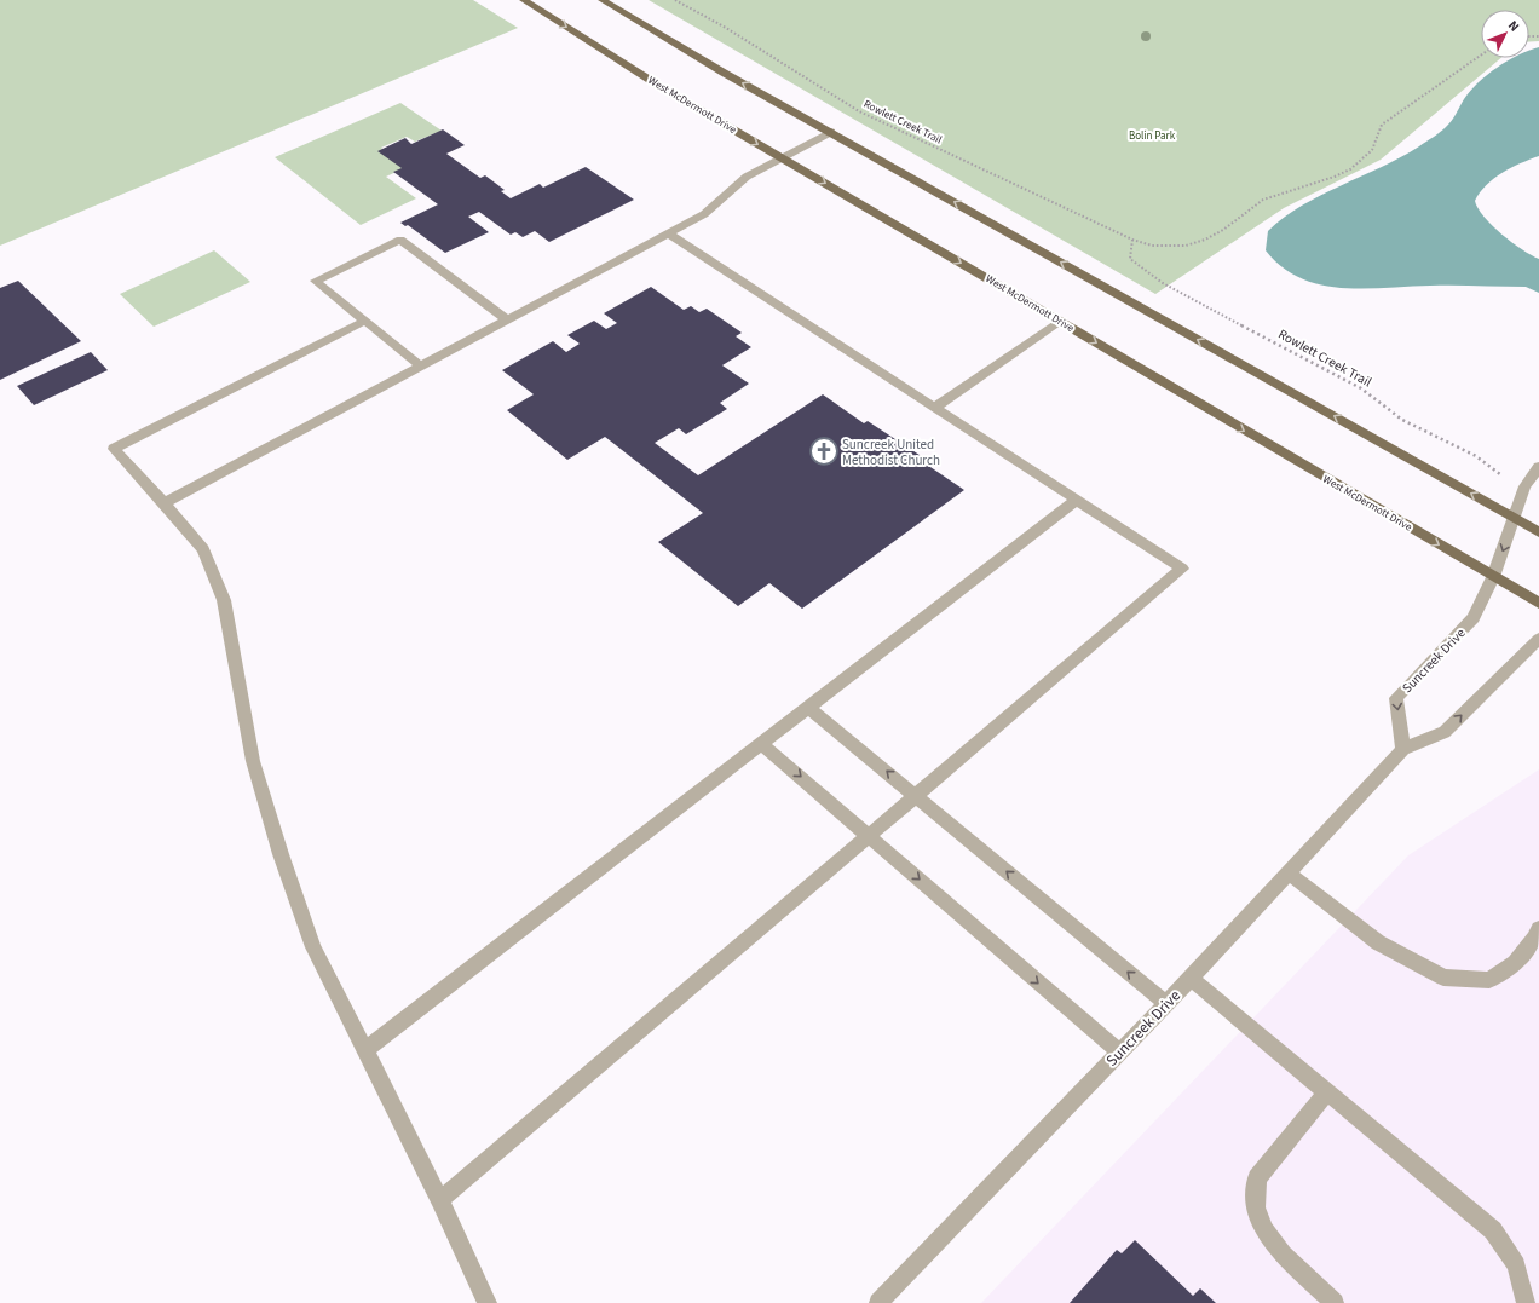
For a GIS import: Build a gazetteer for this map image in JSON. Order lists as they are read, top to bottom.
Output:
{
  "streets": {
    "main road": ["West McDermott Drive"],
    "street": ["Suncreek Drive"],
    "path": ["Rowlett Creek Trail"]
  },
  "crossings": [
    ["West McDermott Drive", "Suncreek Drive"]
  ],
  "parks": ["Bolin Park"],
  "places": {
    "church": ["Suncreek United Methodist Church"]
  },
  "north": "top right"
}
